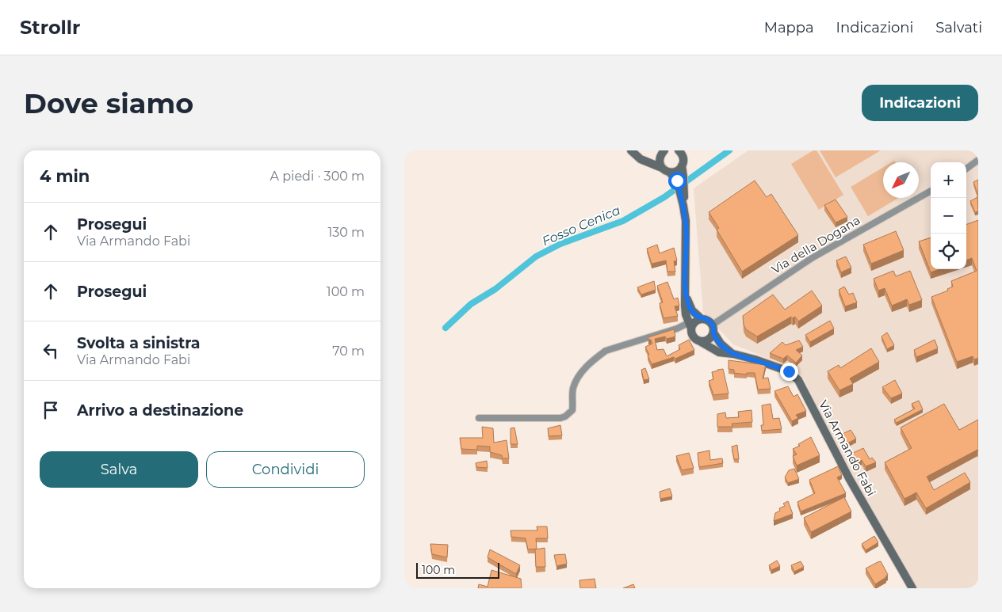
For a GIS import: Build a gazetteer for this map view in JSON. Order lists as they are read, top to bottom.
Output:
{
  "streets": {
    "street": ["Via della Dogana", "Via Armando Fabi"]
  },
  "crossings": [
    ["Via della Dogana", "Via Armando Fabi"]
  ],
  "water": ["Fosso Cenica"],
  "scale_bar": "100 m",
  "north": "bottom left",
  "page": {
    "header": "Strollr",
    "nav": ["Mappa", "Indicazioni", "Salvati"],
    "buttons": [
      "Indicazioni",
      ["Salva", "Condividi"]
    ],
    "title": "Dove siamo",
    "heading": ["4 min", "A piedi · 300 m"],
    "map_buttons": ["+", "−"],
    "list": [
      ["Prosegui", "Via Armando Fabi", "130 m"],
      ["Prosegui", "100 m"],
      ["Svolta a sinistra", "Via Armando Fabi", "70 m"],
      "Arrivo a destinazione"
    ],
    "scale": "100 m"
  }
}
